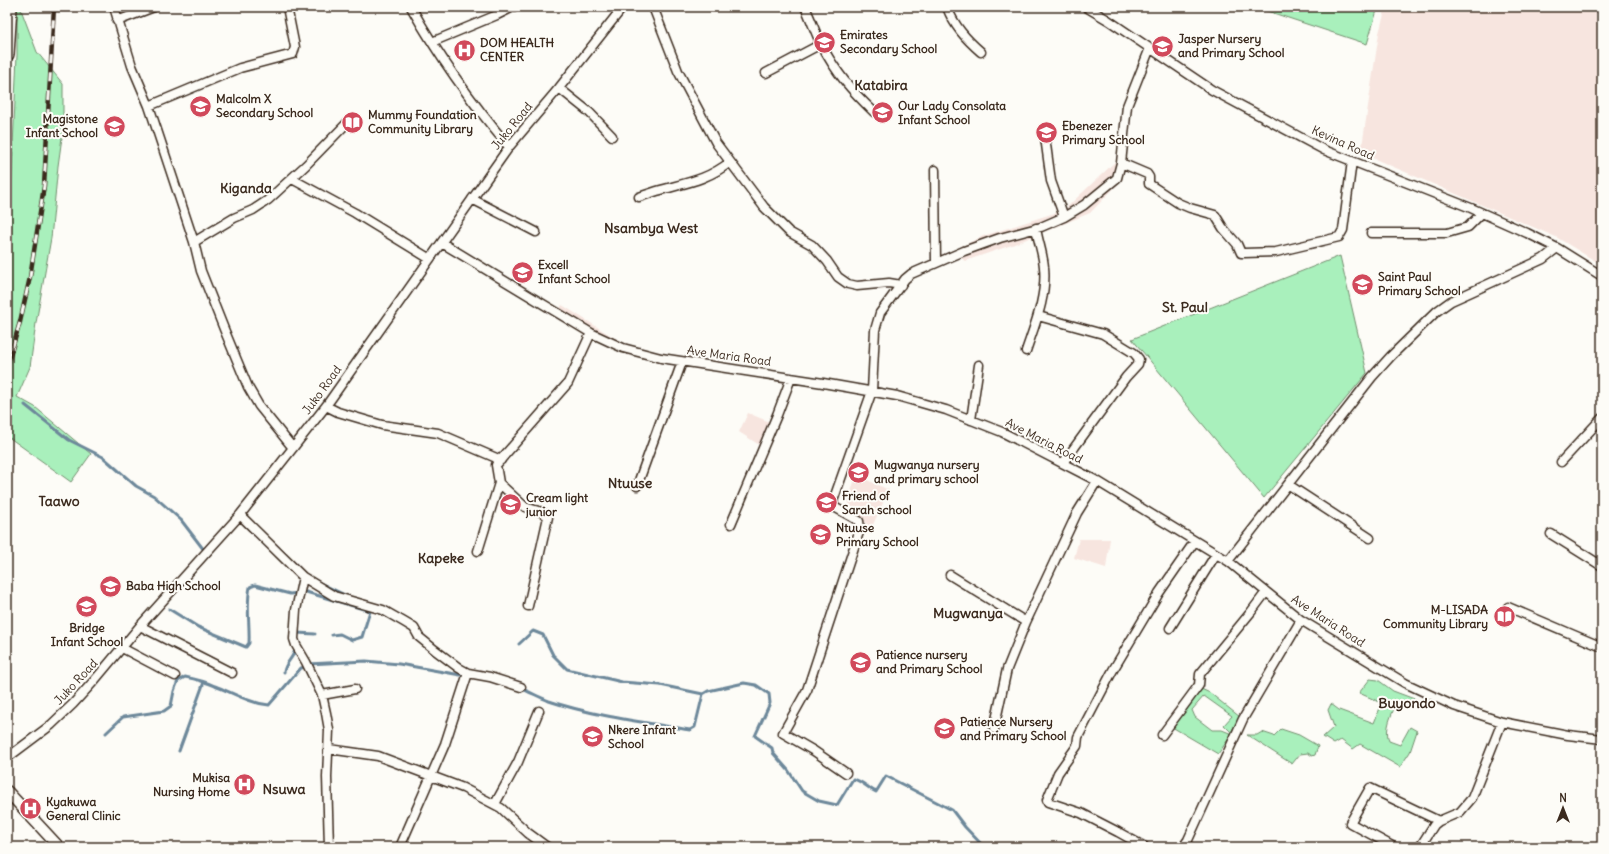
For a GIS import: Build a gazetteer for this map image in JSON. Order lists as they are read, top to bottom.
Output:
{
  "streets": {
    "street": ["Juko Road", "Kevina Road", "Ave Maria Road"]
  },
  "crossings": [
    ["Juko Road", "Ave Maria Road"]
  ],
  "districts": [
    "Katabira",
    "Kiganda",
    "Nsambya West",
    "St. Paul",
    "Ntuuse",
    "Taawo",
    "Kapeke",
    "Mugwanya",
    "Buyondo",
    "Nsuwa"
  ],
  "places": {
    "school or university": [
      "Emirates Secondary School",
      "Jasper Nursery and Primary School",
      "Malcolm X Secondary School",
      "Our Lady Consolata Infant School",
      "Magistone Infant School",
      "Ebenezer Primary School",
      "Excell Infant School",
      "Saint Paul Primary School",
      "Mugwanya nursery and primary school",
      "Friend of Sarah school",
      "Cream light junior",
      "Ntuuse Primary School",
      "Baba High School",
      "Bridge Infant School",
      "Patience nursery and Primary School",
      "Patience Nursery and Primary School",
      "Nkere Infant School"
    ],
    "hospital": ["DOM HEALTH CENTER", "Mukisa Nursing Home", "Kyakuwa General Clinic"],
    "library": ["Mummy Foundation Community Library", "M-LISADA Community Library"]
  },
  "north": "top"
}
